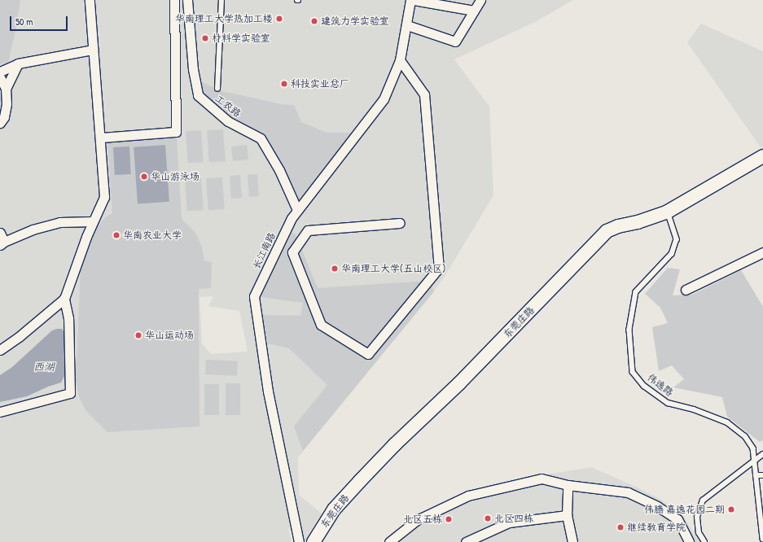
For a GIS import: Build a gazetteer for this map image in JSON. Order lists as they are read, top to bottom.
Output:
{
  "streets": {
    "street": ["工农路", "长江南路", "东莞庄路"],
    "lane": ["伟逸路"]
  },
  "crossings": [
    ["工农路", "长江南路"],
    ["东莞庄路", "伟逸路"]
  ],
  "water": ["西湖"],
  "places": [
    "华南理工大学热加工楼",
    "建筑力学实验室",
    "材料学实验室",
    "科技实业总厂",
    "华山游泳场",
    "华南农业大学",
    "华南理工大学(五山校区)",
    "华山运动场",
    "伟腾 嘉逸花园二期",
    "北区四栋",
    "北区五栋",
    "继续教育学院"
  ],
  "scale_bar": "50 m"
}
